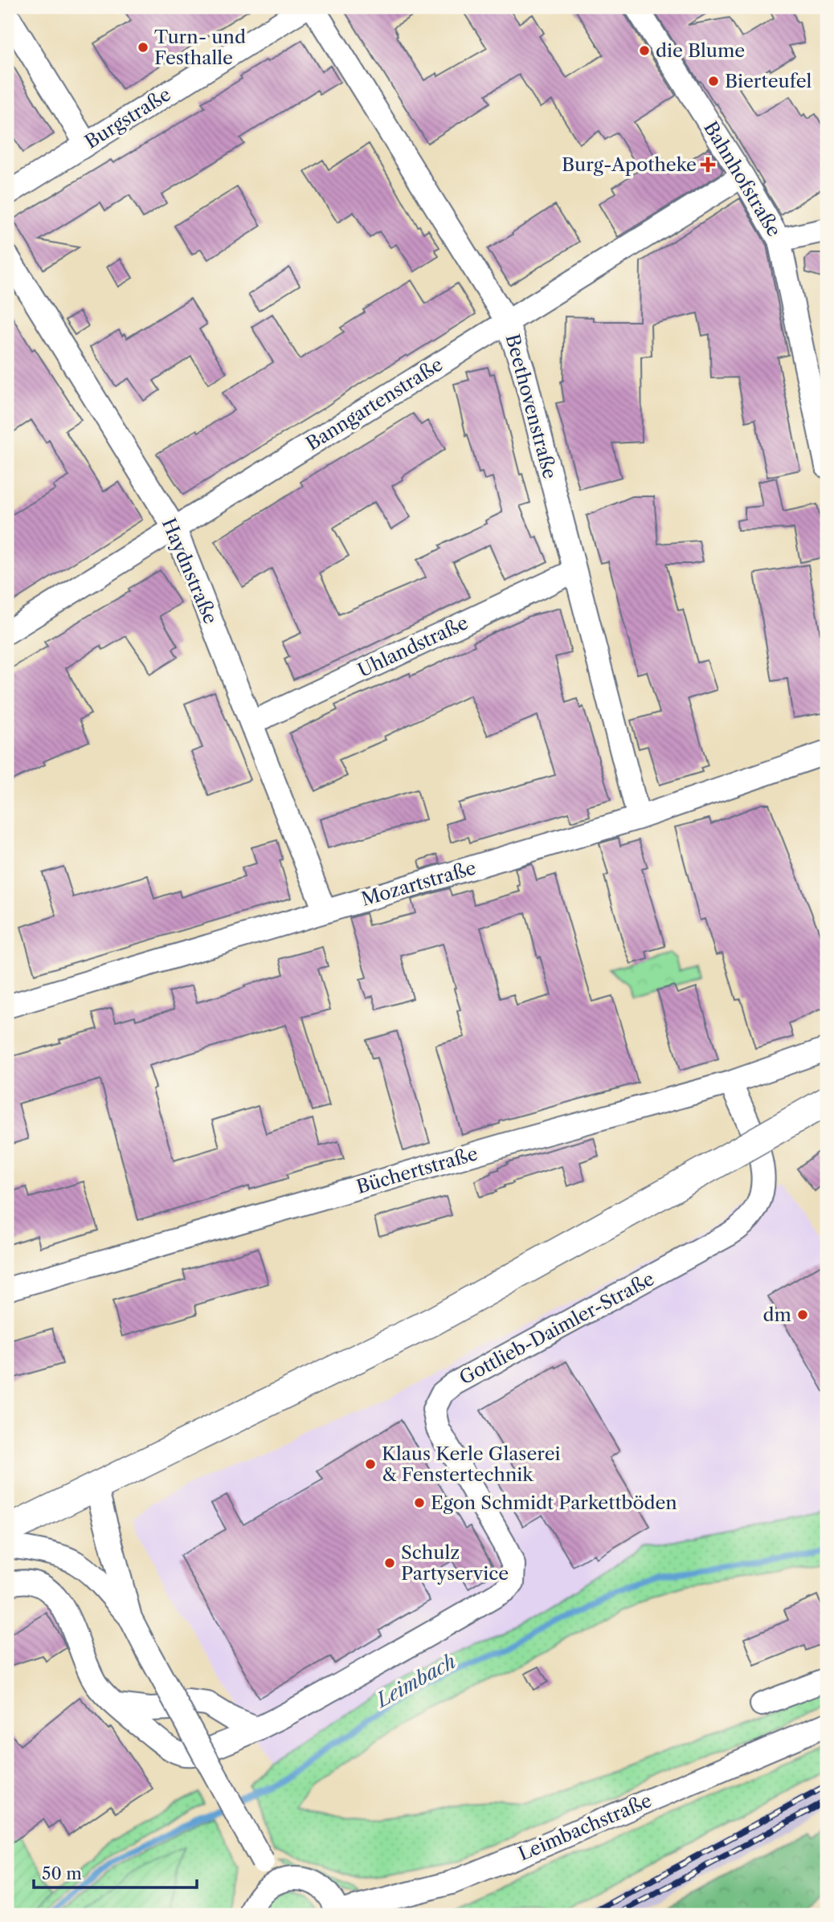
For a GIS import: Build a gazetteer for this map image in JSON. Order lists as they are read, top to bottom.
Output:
{
  "streets": {
    "street": [
      "Burgstraße",
      "Bahnhofstraße",
      "Banngartenstraße",
      "Beethovenstraße",
      "Haydnstraße",
      "Uhlandstraße",
      "Mozartstraße",
      "Büchertstraße",
      "Gottlieb-Daimler-Straße",
      "Leimbachstraße"
    ]
  },
  "crossings": [
    ["Bahnhofstraße", "Banngartenstraße"],
    ["Banngartenstraße", "Beethovenstraße"],
    ["Banngartenstraße", "Haydnstraße"],
    ["Beethovenstraße", "Uhlandstraße"],
    ["Beethovenstraße", "Mozartstraße"],
    ["Haydnstraße", "Uhlandstraße"],
    ["Haydnstraße", "Mozartstraße"],
    ["Büchertstraße", "Gottlieb-Daimler-Straße"]
  ],
  "water": ["Leimbach"],
  "places": {
    "other": [
      "Turn- und Festhalle",
      "die Blume",
      "Bierteufel",
      "dm",
      "Klaus Kerle Glaserei & Fenstertechnik",
      "Egon Schmidt Parkettböden",
      "Schulz Partyservice"
    ],
    "health": ["Burg-Apotheke"]
  },
  "scale_bar": "50 m"
}
